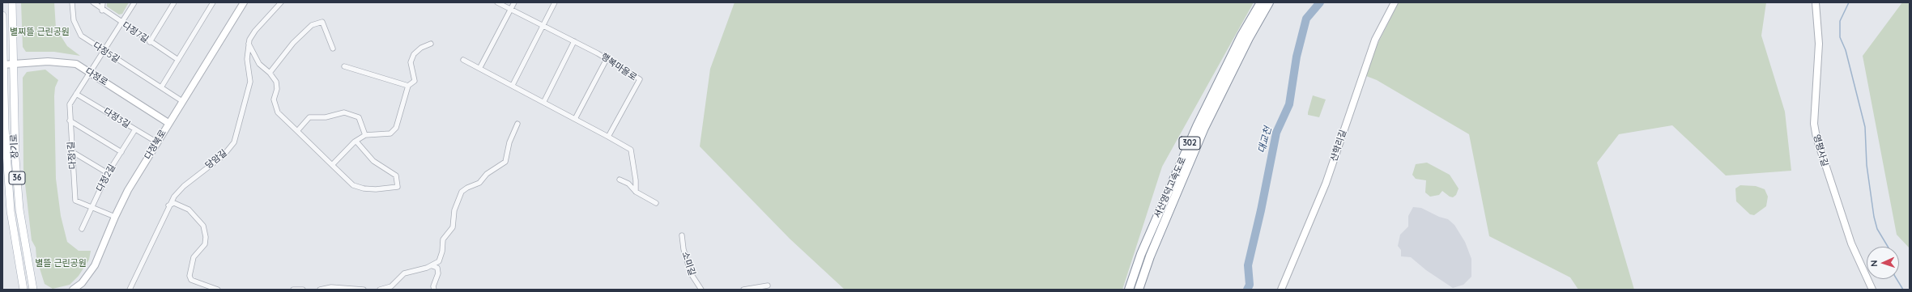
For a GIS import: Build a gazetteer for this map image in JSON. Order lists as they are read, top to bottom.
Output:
{
  "streets": {
    "highway": ["302", "서산영덕고속도로"],
    "main road": ["장기로", "36"],
    "street": [
      "다정7길",
      "다정5길",
      "행복마을로",
      "다정로",
      "다정3길",
      "다정북로",
      "산학리길",
      "영평사길",
      "다정1길",
      "당암길",
      "다정2길",
      "소미길"
    ]
  },
  "crossings": [
    ["다정7길", "다정1길"],
    ["다정5길", "다정북로"],
    ["다정5길", "다정1길"],
    ["다정로", "다정북로"],
    ["다정로", "장기로"],
    ["다정로", "다정1길"],
    ["다정3길", "다정북로"],
    ["다정3길", "다정1길"],
    ["다정3길", "다정2길"],
    ["다정북로", "다정1길"],
    ["다정1길", "다정2길"]
  ],
  "water": ["대교천"],
  "parks": ["별찌뜰 근린공원", "별뜰 근린공원"],
  "north": "left"
}
